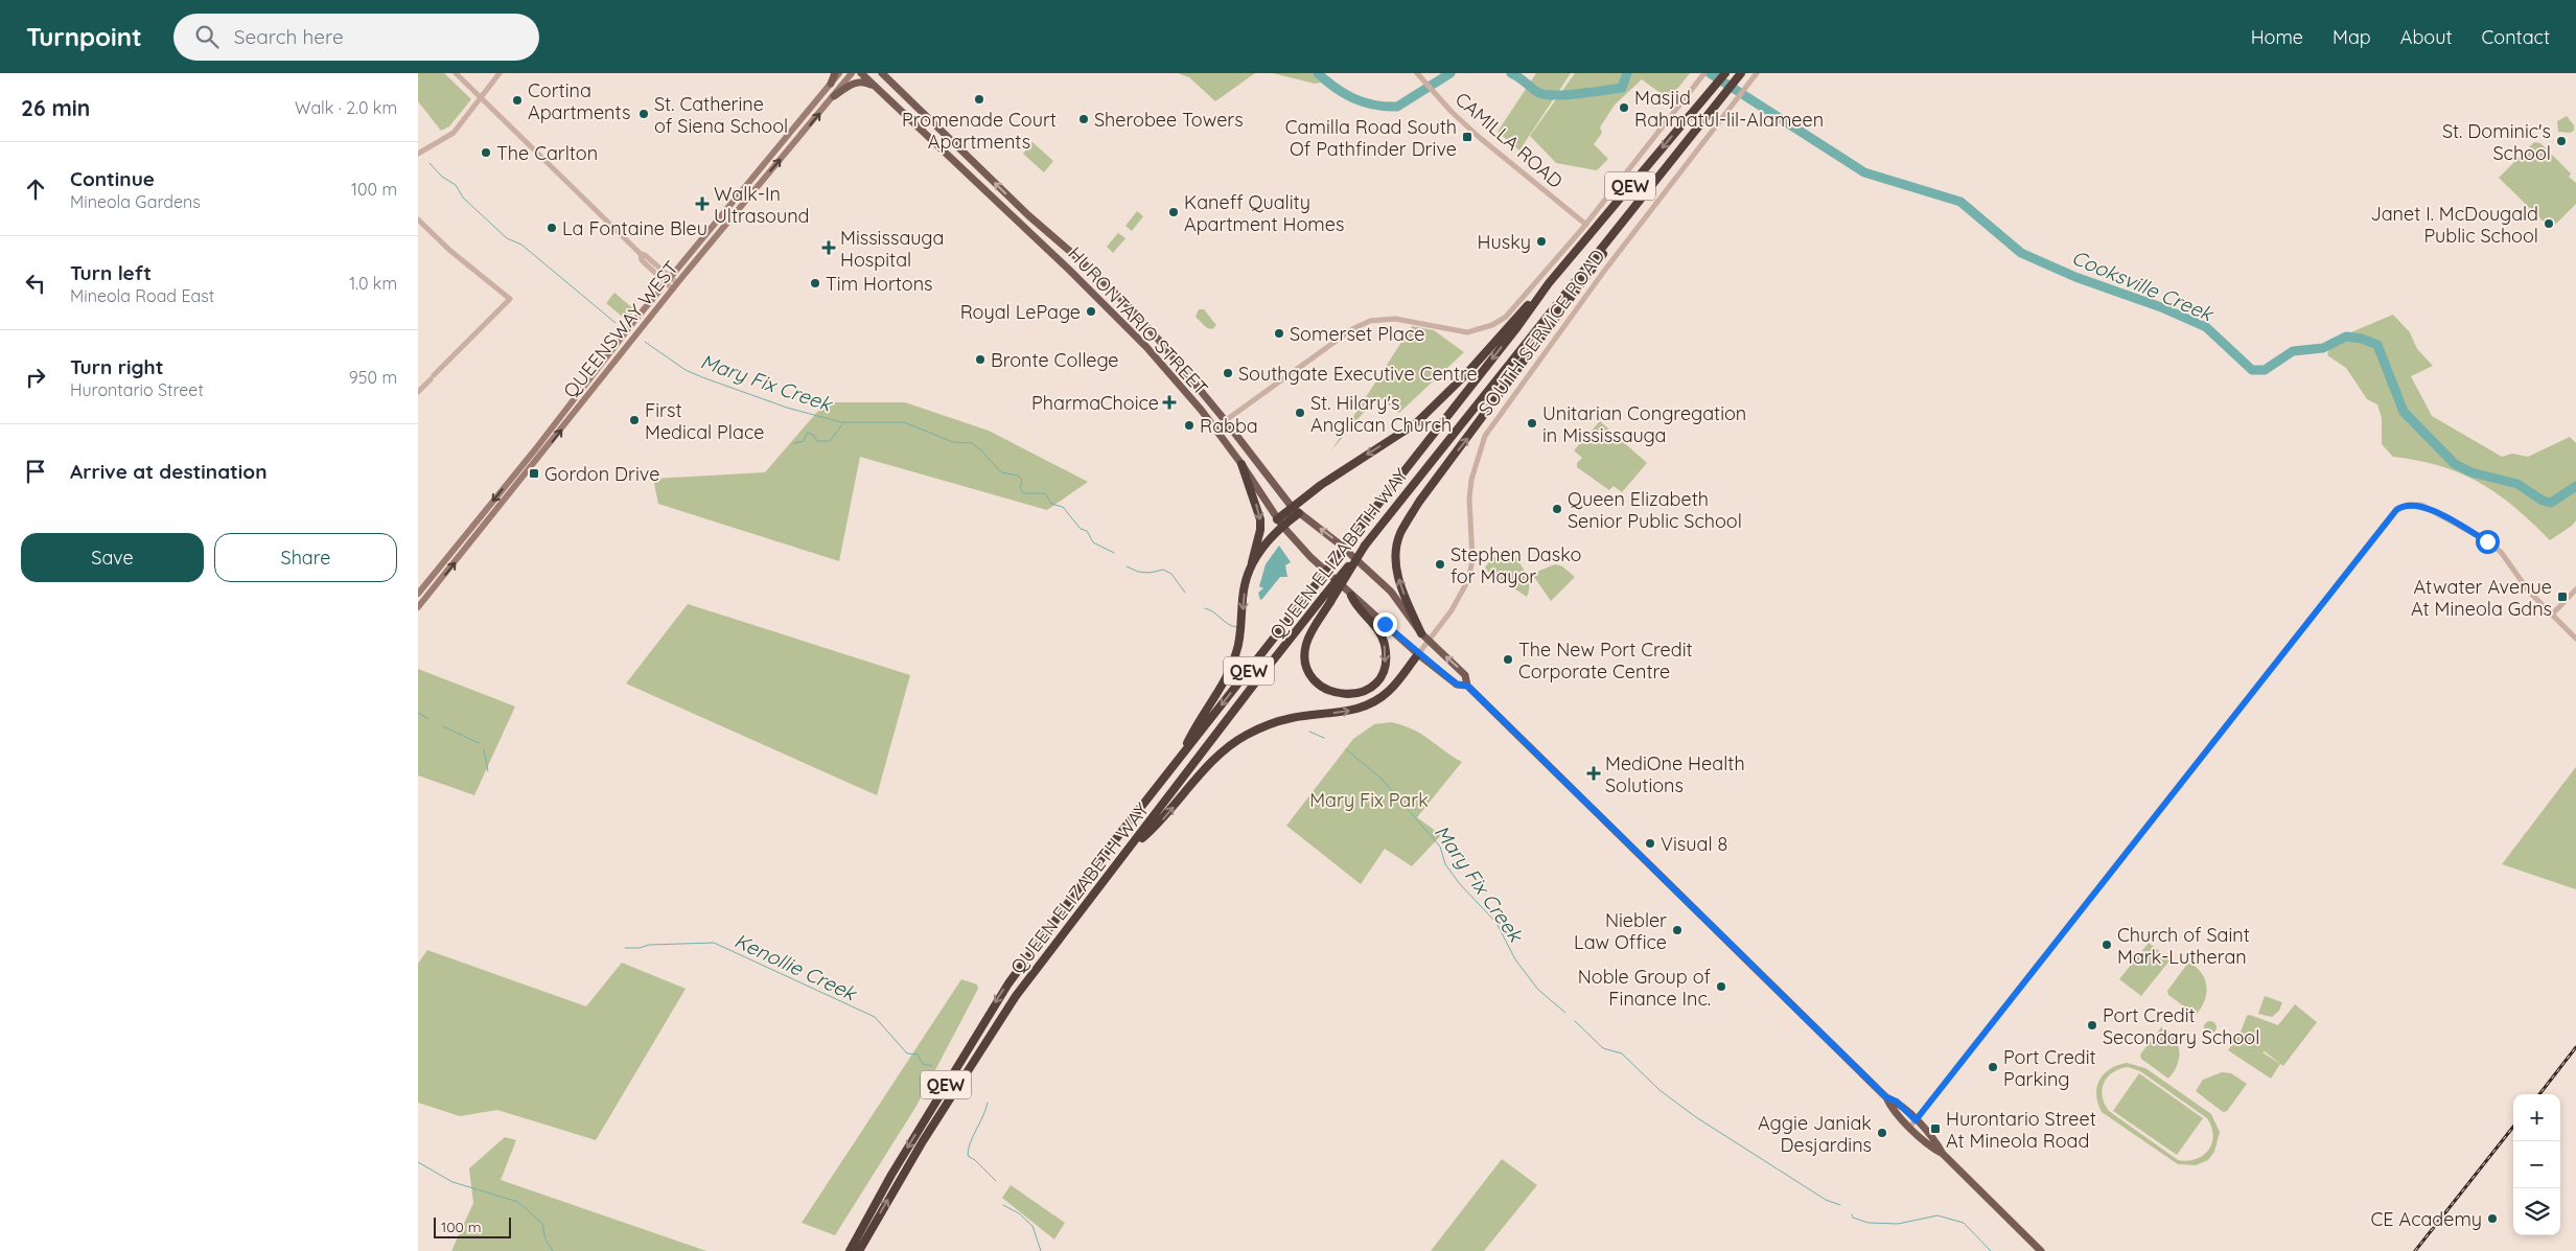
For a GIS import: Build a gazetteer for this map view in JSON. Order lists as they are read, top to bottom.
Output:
{
  "streets": {
    "highway": ["QEW", "QUEEN ELIZABETH WAY"],
    "main road": ["HURONTARIO STREET", "QUEENSWAY WEST"],
    "street": ["CAMILLA ROAD", "SOUTH SERVICE ROAD"]
  },
  "crossings": [
    ["HURONTARIO STREET", "SOUTH SERVICE ROAD"]
  ],
  "water": ["Cooksville Creek", "Mary Fix Creek", "Kenollie Creek"],
  "parks": ["Mary Fix Park"],
  "places": {
    "other": [
      "Promenade Court Apartments",
      "Cortina Apartments",
      "Masjid Rahmatul-lil-Alameen",
      "St. Catherine of Siena School",
      "Sherobee Towers",
      "St. Dominic's School",
      "The Carlton",
      "Kaneff Quality Apartment Homes",
      "Janet I. McDougald Public School",
      "La Fontaine Bleu",
      "Husky",
      "Tim Hortons",
      "Royal LePage",
      "Somerset Place",
      "Bronte College",
      "Southgate Executive Centre",
      "St. Hilary's Anglican Church",
      "First Medical Place",
      "Unitarian Congregation in Mississauga",
      "Rabba",
      "Queen Elizabeth Senior Public School",
      "Stephen Dasko for Mayor",
      "The New Port Credit Corporate Centre",
      "Visual 8",
      "Niebler Law Office",
      "Church of Saint Mark-Lutheran",
      "Noble Group of Finance Inc.",
      "Port Credit Secondary School",
      "Port Credit Parking",
      "Aggie Janiak Desjardins",
      "CE Academy"
    ],
    "transit": [
      "Camilla Road South Of Pathfinder Drive",
      "Gordon Drive",
      "Atwater Avenue At Mineola Gdns",
      "Hurontario Street At Mineola Road"
    ],
    "health": [
      "Walk-In Ultrasound",
      "Mississauga Hospital",
      "PharmaChoice",
      "MediOne Health Solutions"
    ]
  },
  "scale_bar": "100 m",
  "page": {
    "header": "Turnpoint",
    "search": "Search here",
    "nav": [
      "Home",
      "Map",
      "About",
      "Contact"
    ],
    "heading": ["26 min", "Walk · 2.0 km"],
    "list": [
      ["Continue", "Mineola Gardens", "100 m"],
      ["Turn left", "Mineola Road East", "1.0 km"],
      ["Turn right", "Hurontario Street", "950 m"],
      "Arrive at destination"
    ],
    "buttons": ["Save", "Share"],
    "map_buttons": ["+", "−"],
    "scale": "100 m"
  }
}
